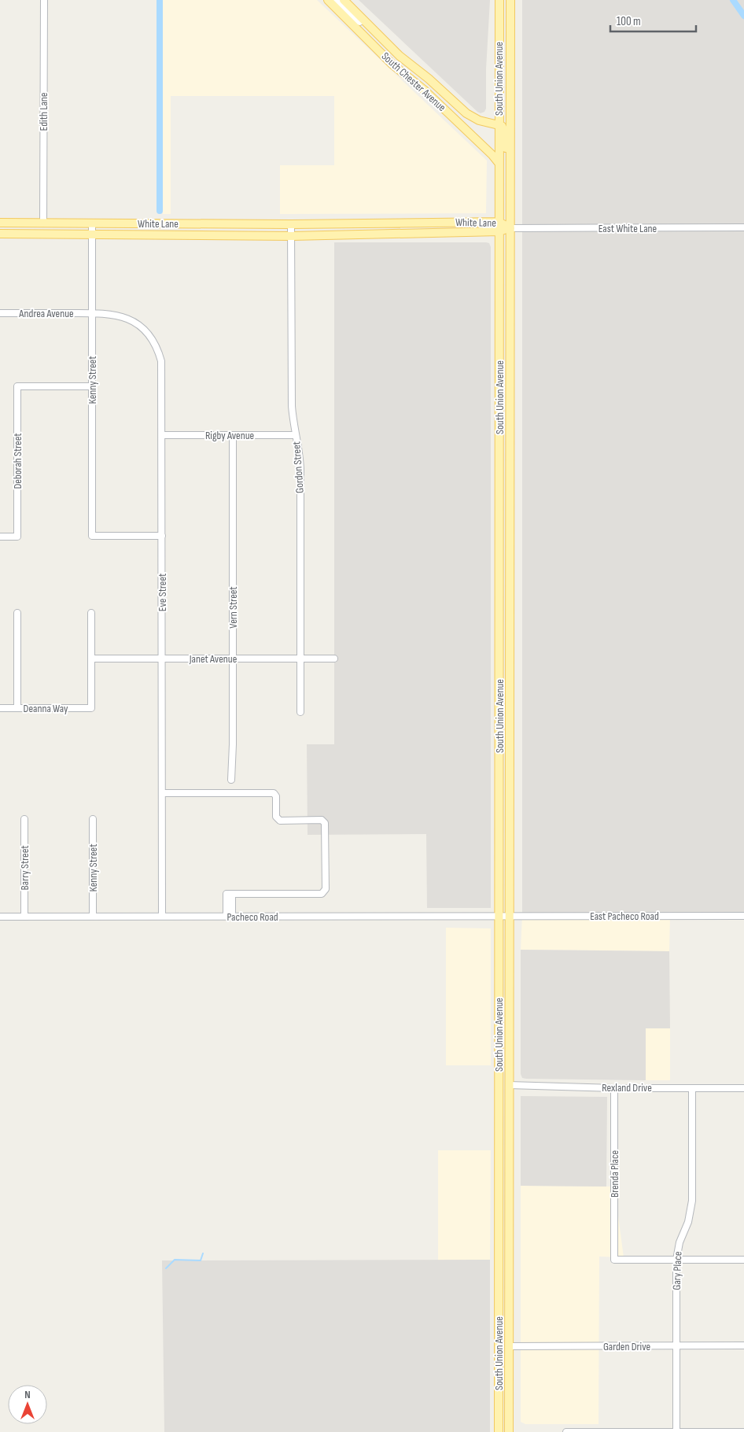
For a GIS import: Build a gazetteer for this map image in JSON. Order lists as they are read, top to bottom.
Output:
{
  "streets": {
    "main road": ["South Union Avenue", "South Chester Avenue", "White Lane"],
    "street": [
      "Edith Lane",
      "East White Lane",
      "Andrea Avenue",
      "Kenny Street",
      "Rigby Avenue",
      "Deborah Street",
      "Gordon Street",
      "Eve Street",
      "Vern Street",
      "Janet Avenue",
      "Deanna Way",
      "Barry Street",
      "East Pacheco Road",
      "Pacheco Road",
      "Rexland Drive",
      "Brenda Place",
      "Gary Place",
      "Garden Drive"
    ]
  },
  "crossings": [
    ["South Union Avenue", "South Chester Avenue"],
    ["South Union Avenue", "White Lane"],
    ["South Union Avenue", "East White Lane"],
    ["South Union Avenue", "East Pacheco Road"],
    ["South Union Avenue", "Pacheco Road"],
    ["South Union Avenue", "Rexland Drive"],
    ["South Union Avenue", "Garden Drive"],
    ["Edith Lane", "White Lane"],
    ["White Lane", "East White Lane"],
    ["White Lane", "Kenny Street"],
    ["White Lane", "Gordon Street"],
    ["Andrea Avenue", "Kenny Street"],
    ["Andrea Avenue", "Eve Street"],
    ["Kenny Street", "Deborah Street"],
    ["Kenny Street", "Eve Street"],
    ["Kenny Street", "Pacheco Road"],
    ["Rigby Avenue", "Gordon Street"],
    ["Rigby Avenue", "Eve Street"],
    ["Rigby Avenue", "Vern Street"],
    ["Gordon Street", "Janet Avenue"],
    ["Eve Street", "Janet Avenue"],
    ["Eve Street", "Pacheco Road"],
    ["Vern Street", "Janet Avenue"],
    ["Janet Avenue", "Deanna Way"],
    ["Barry Street", "Pacheco Road"],
    ["East Pacheco Road", "Pacheco Road"],
    ["Rexland Drive", "Brenda Place"],
    ["Rexland Drive", "Gary Place"],
    ["Brenda Place", "Gary Place"],
    ["Gary Place", "Garden Drive"]
  ],
  "scale_bar": "100 m",
  "north": "top"
}
